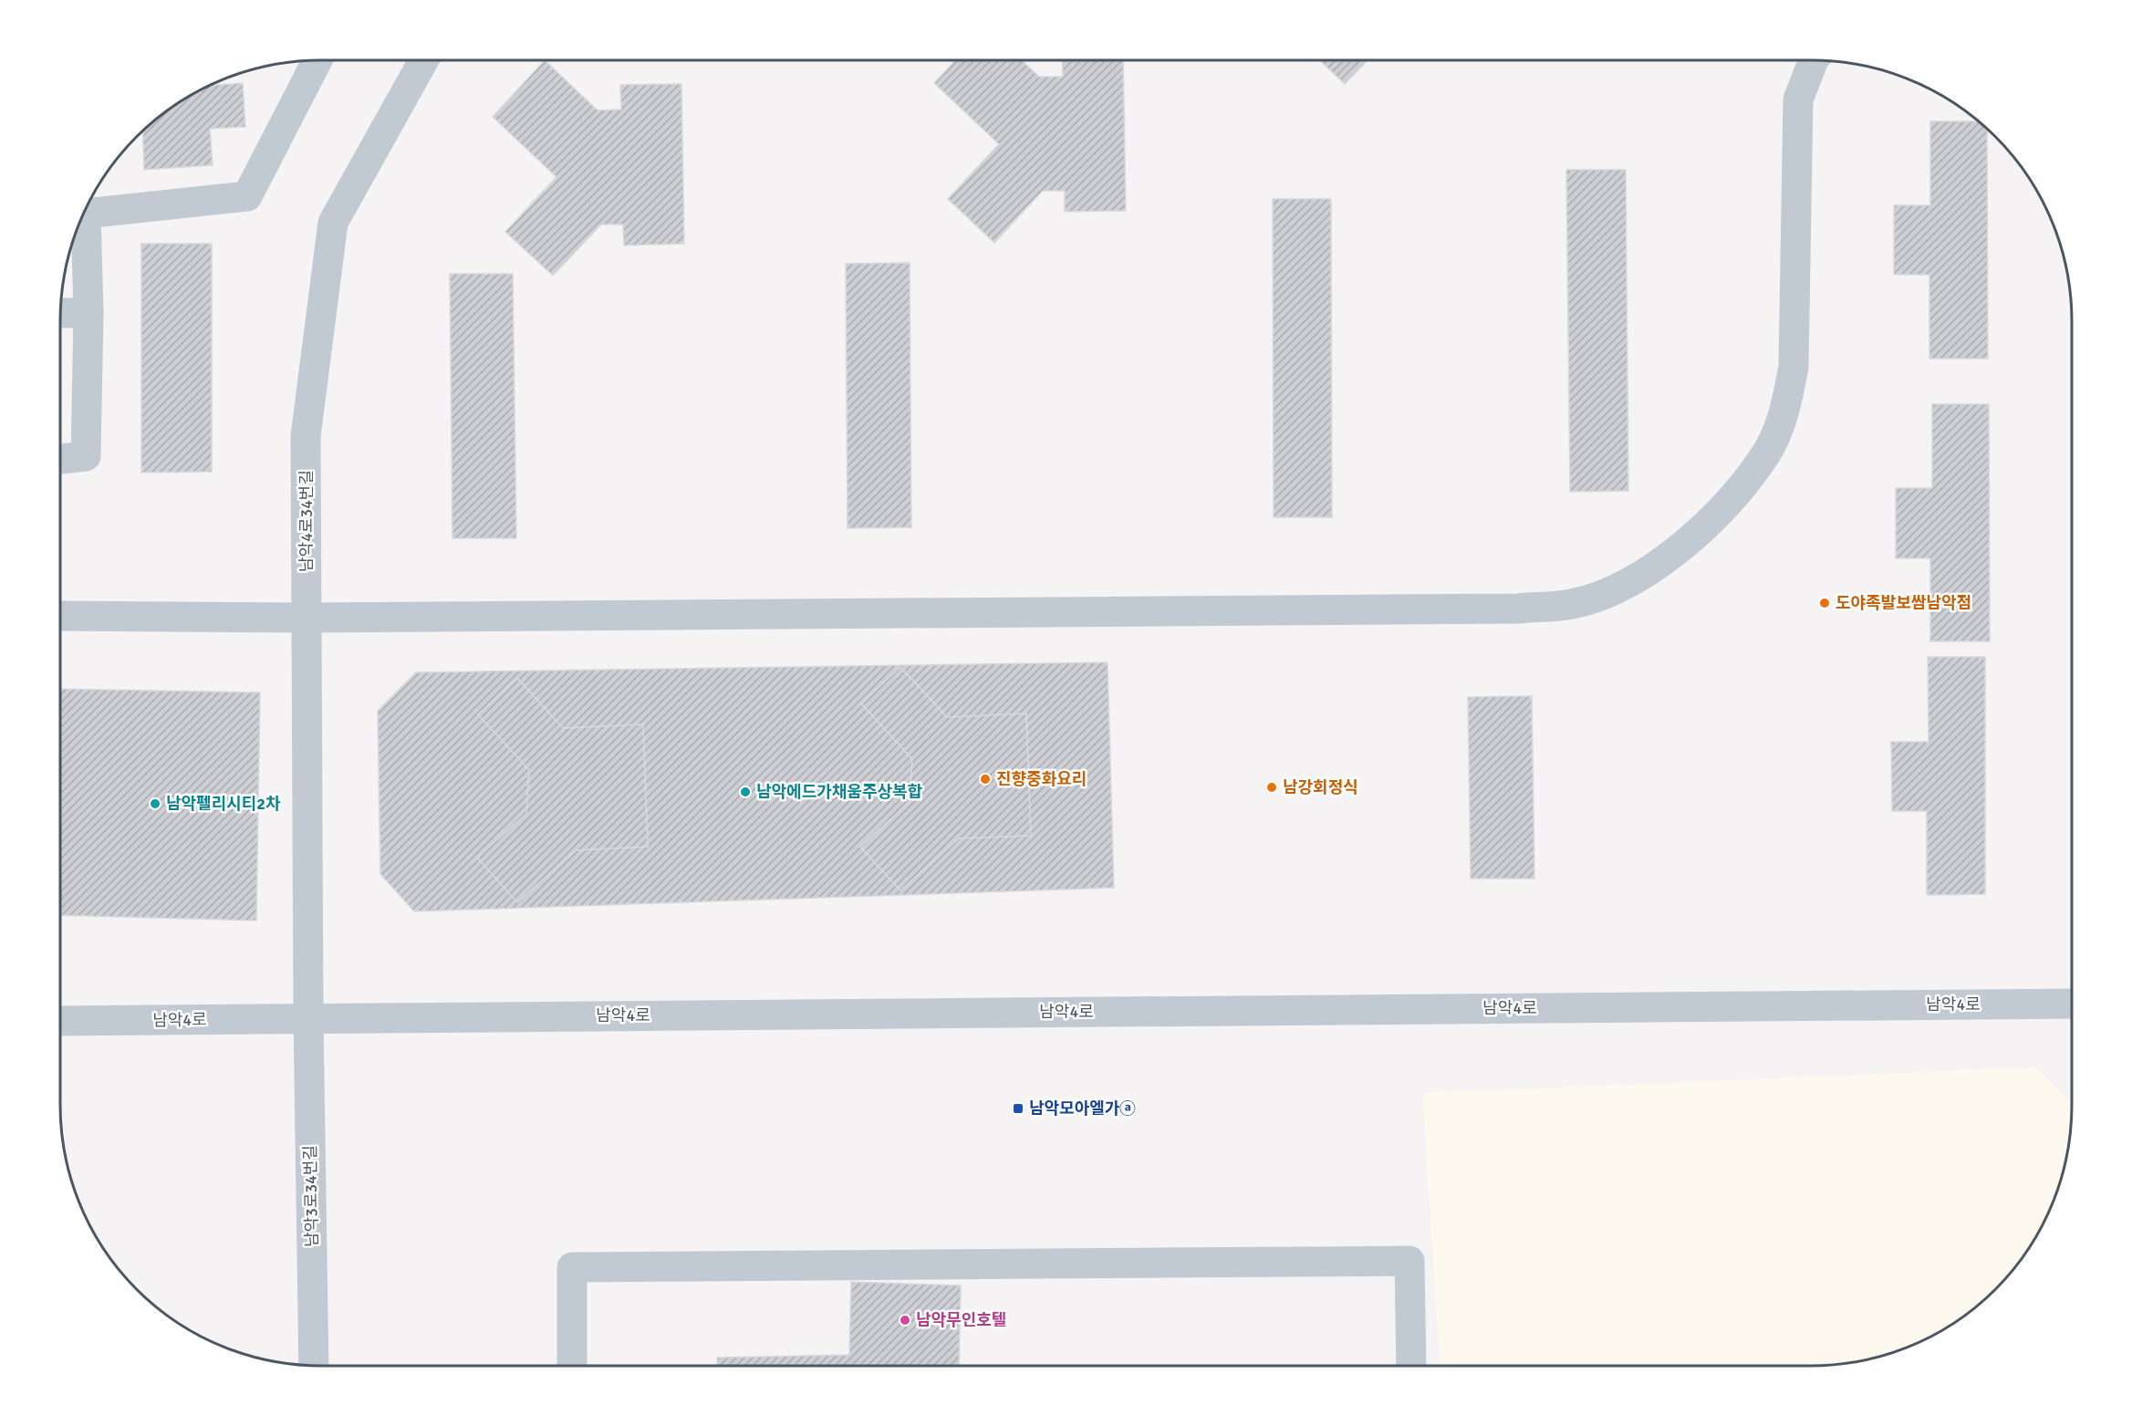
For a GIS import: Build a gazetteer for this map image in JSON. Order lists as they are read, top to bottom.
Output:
{
  "streets": {
    "street": ["남악4로34번길", "남악4로", "남악3로34번길"]
  },
  "crossings": [
    ["남악4로34번길", "남악4로"],
    ["남악4로34번길", "남악3로34번길"],
    ["남악4로", "남악3로34번길"]
  ],
  "places": {
    "other": [
      "도야족발보쌈남악점",
      "진향중화요리",
      "남강회정식",
      "남악에드가채움주상복합",
      "남악펠리시티2차",
      "남악무인호텔"
    ],
    "transit": ["남악모아엘가ⓐ"]
  }
}
